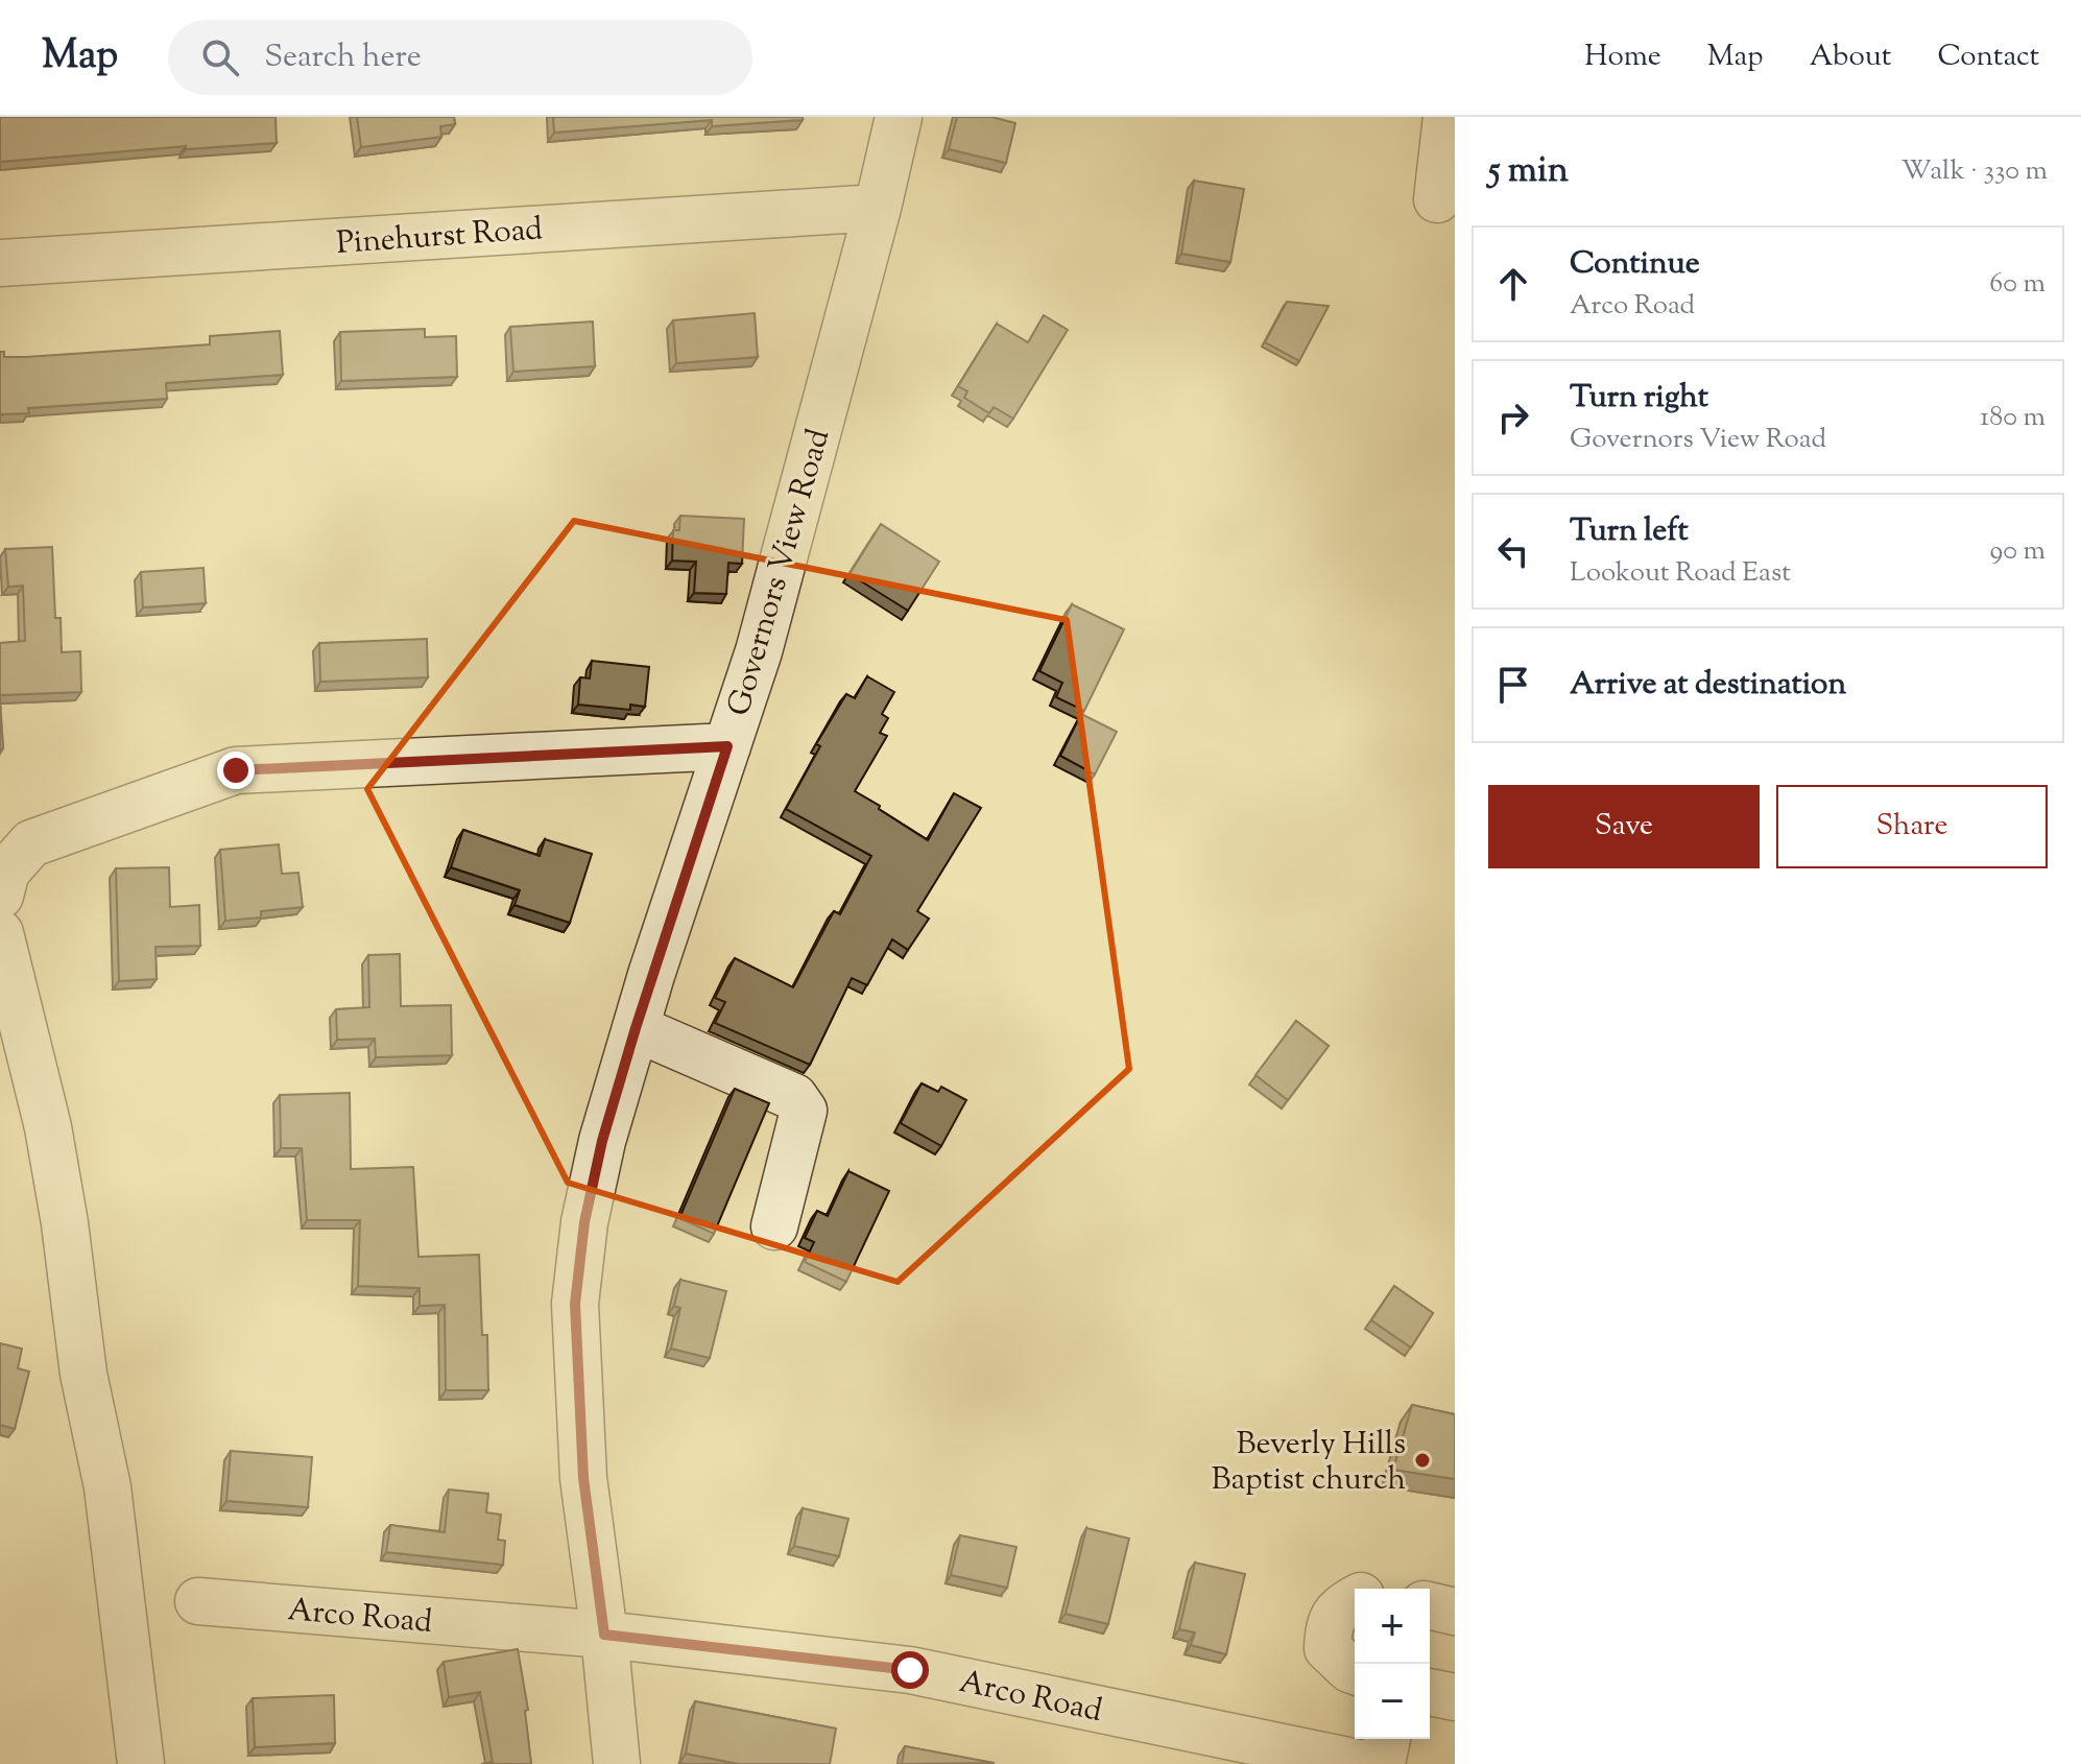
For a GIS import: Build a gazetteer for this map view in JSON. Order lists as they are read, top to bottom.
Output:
{
  "streets": {
    "street": ["Pinehurst Road", "Governors View Road", "Arco Road"]
  },
  "crossings": [
    ["Pinehurst Road", "Governors View Road"],
    ["Governors View Road", "Arco Road"]
  ],
  "places": ["Beverly Hills Baptist church"],
  "page": {
    "header": "Map",
    "search": "Search here",
    "nav": [
      "Home",
      "Map",
      "About",
      "Contact"
    ],
    "heading": ["5 min", "Walk · 330 m"],
    "list": [
      ["Continue", "Arco Road", "60 m"],
      ["Turn right", "Governors View Road", "180 m"],
      ["Turn left", "Lookout Road East", "90 m"],
      "Arrive at destination"
    ],
    "buttons": ["Save", "Share"],
    "map_buttons": ["+", "−"]
  }
}
